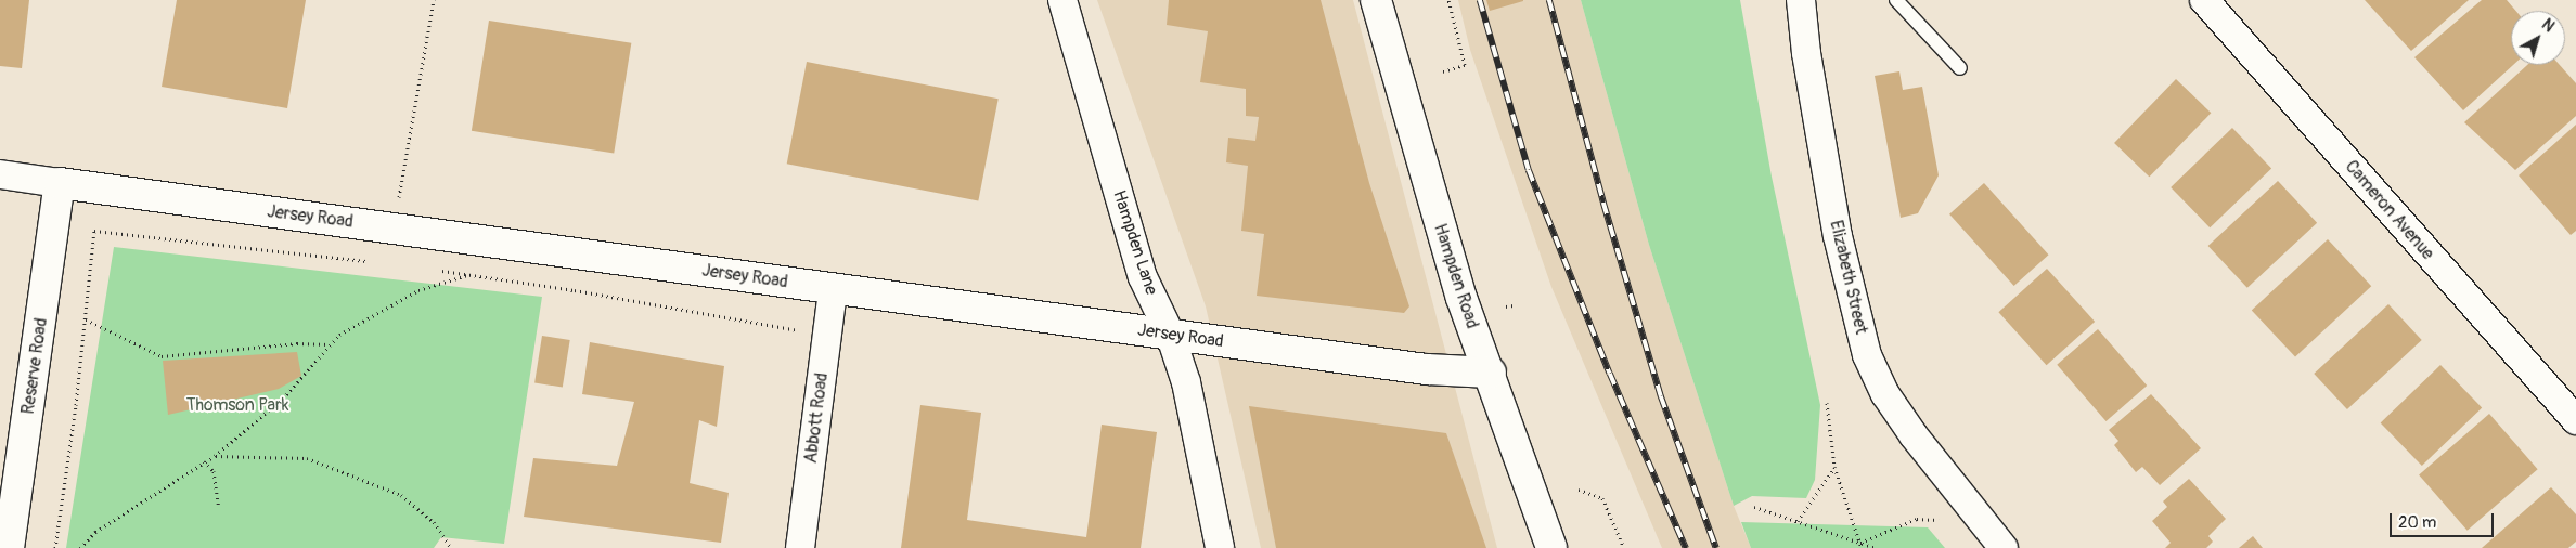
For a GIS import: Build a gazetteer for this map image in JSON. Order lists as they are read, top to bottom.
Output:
{
  "streets": {
    "street": [
      "Cameron Avenue",
      "Jersey Road",
      "Hampden Lane",
      "Hampden Road",
      "Elizabeth Street",
      "Reserve Road",
      "Abbott Road"
    ]
  },
  "crossings": [
    ["Jersey Road", "Hampden Lane"],
    ["Jersey Road", "Hampden Road"],
    ["Jersey Road", "Reserve Road"],
    ["Jersey Road", "Abbott Road"]
  ],
  "parks": ["Thomson Park"],
  "scale_bar": "20 m",
  "north": "top right"
}
